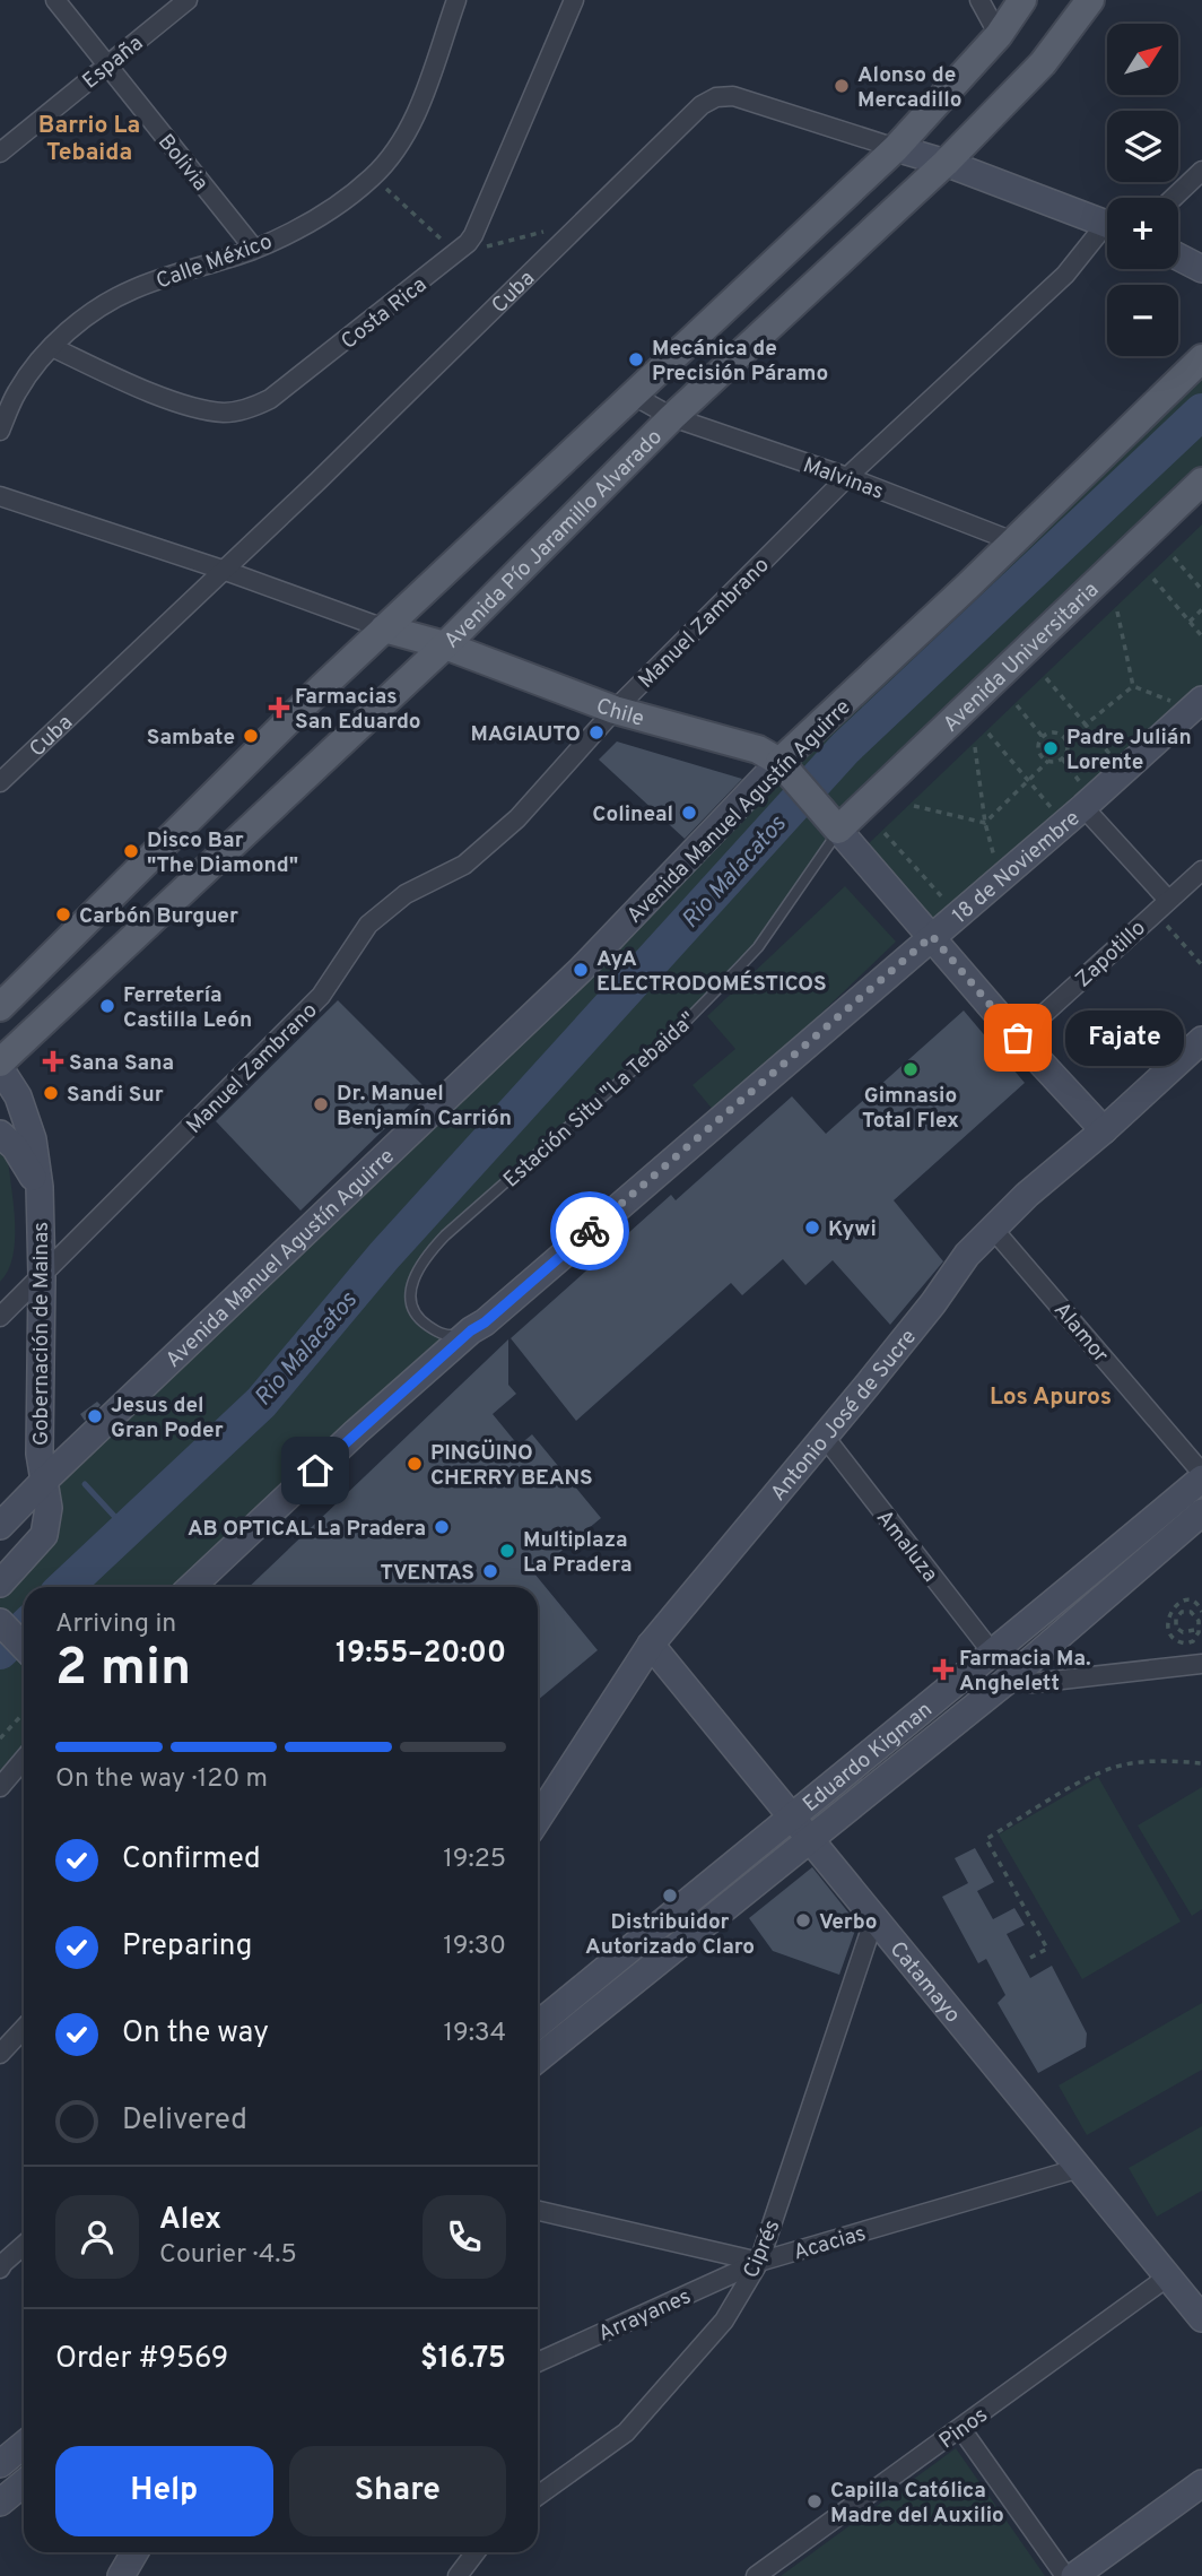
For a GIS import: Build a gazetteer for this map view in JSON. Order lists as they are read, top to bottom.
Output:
{
  "streets": {
    "main road": [
      "Avenida Pío Jaramillo Alvarado",
      "Avenida Universitaria",
      "Chile",
      "Avenida Manuel Agustín Aguirre"
    ],
    "street": [
      "España",
      "Bolivia",
      "Calle México",
      "Cuba",
      "Costa Rica",
      "Malvinas",
      "Manuel Zambrano",
      "18 de Noviembre",
      "Zapotillo",
      "Alamor",
      "Gobernación de Mainas",
      "Antonio José de Sucre",
      "Amaluza",
      "Eduardo Kigman",
      "Catamayo",
      "Acacias",
      "Ciprés",
      "Arrayanes",
      "Pinos"
    ],
    "lane": ["Estación Situ \"La Tebaida\""]
  },
  "crossings": [
    ["España", "Bolivia"],
    ["Bolivia", "Calle México"],
    ["Calle México", "Costa Rica"],
    ["Cuba", "Avenida Pío Jaramillo Alvarado"],
    ["Cuba", "Chile"],
    ["Malvinas", "Avenida Pío Jaramillo Alvarado"],
    ["Malvinas", "Manuel Zambrano"],
    ["Malvinas", "Avenida Manuel Agustín Aguirre"],
    ["Avenida Pío Jaramillo Alvarado", "Chile"],
    ["Manuel Zambrano", "Chile"],
    ["Manuel Zambrano", "Gobernación de Mainas"],
    ["Avenida Universitaria", "Chile"],
    ["Avenida Universitaria", "Estación Situ \"La Tebaida\""],
    ["Chile", "Avenida Manuel Agustín Aguirre"],
    ["Chile", "18 de Noviembre"],
    ["Chile", "Zapotillo"],
    ["Chile", "Estación Situ \"La Tebaida\""],
    ["Chile", "Antonio José de Sucre"],
    ["Avenida Manuel Agustín Aguirre", "Gobernación de Mainas"],
    ["18 de Noviembre", "Estación Situ \"La Tebaida\""],
    ["Alamor", "Antonio José de Sucre"],
    ["Alamor", "Eduardo Kigman"],
    ["Antonio José de Sucre", "Amaluza"],
    ["Antonio José de Sucre", "Catamayo"],
    ["Amaluza", "Eduardo Kigman"],
    ["Eduardo Kigman", "Catamayo"],
    ["Catamayo", "Acacias"],
    ["Catamayo", "Ciprés"],
    ["Catamayo", "Pinos"],
    ["Acacias", "Ciprés"],
    ["Acacias", "Arrayanes"],
    ["Ciprés", "Arrayanes"]
  ],
  "districts": ["Barrio La Tebaida", "Los Apuros"],
  "water": ["Rio Malacatos"],
  "places": {
    "other": [
      "Alonso de Mercadillo",
      "Mecánica de Precisión Páramo",
      "MAGIAUTO",
      "Sambate",
      "Padre Julián Lorente",
      "Colineal",
      "Disco Bar \"The Diamond\"",
      "Carbón Burguer",
      "AyA ELECTRODOMÉSTICOS",
      "Ferretería Castilla León",
      "Fajate",
      "Gimnasio Total Flex",
      "Sandi Sur",
      "Dr. Manuel Benjamín Carrión",
      "Kywi",
      "Jesus del Gran Poder",
      "PINGÜINO CHERRY BEANS",
      "AB OPTICAL La Pradera",
      "Multiplaza La Pradera",
      "TVENTAS",
      "Distribuidor Autorizado Claro",
      "Verbo",
      "Capilla Católica Madre del Auxilio"
    ],
    "health": ["Farmacias San Eduardo", "Sana Sana", "Farmacia Ma. Anghelett"]
  },
  "north": "top right",
  "page": {
    "map_buttons": ["+", "−"],
    "bubble": "Fajate",
    "heading": ["2 min", "Arriving in", "19:55–20:00"],
    "panel": [
      "Alex",
      "Courier · 4.5",
      "Order #9569",
      "$16.75"
    ],
    "bar": "On the way · 120 m",
    "list": [
      ["Confirmed", "19:25"],
      ["Preparing", "19:30"],
      ["On the way", "19:34"],
      "Delivered"
    ],
    "buttons": ["Help", "Share"]
  }
}
